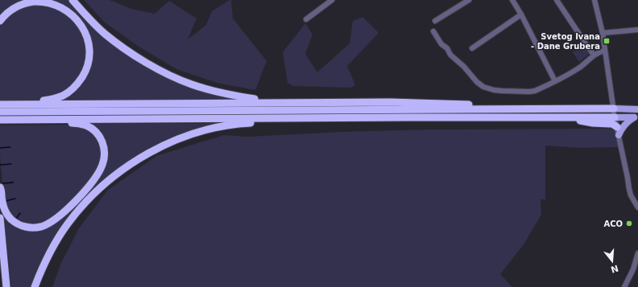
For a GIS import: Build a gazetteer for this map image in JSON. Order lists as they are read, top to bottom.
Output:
{
  "places": {
    "transit": ["Svetog Ivana - Dane Grubera"],
    "other": ["ACO"]
  },
  "north": "bottom"
}
